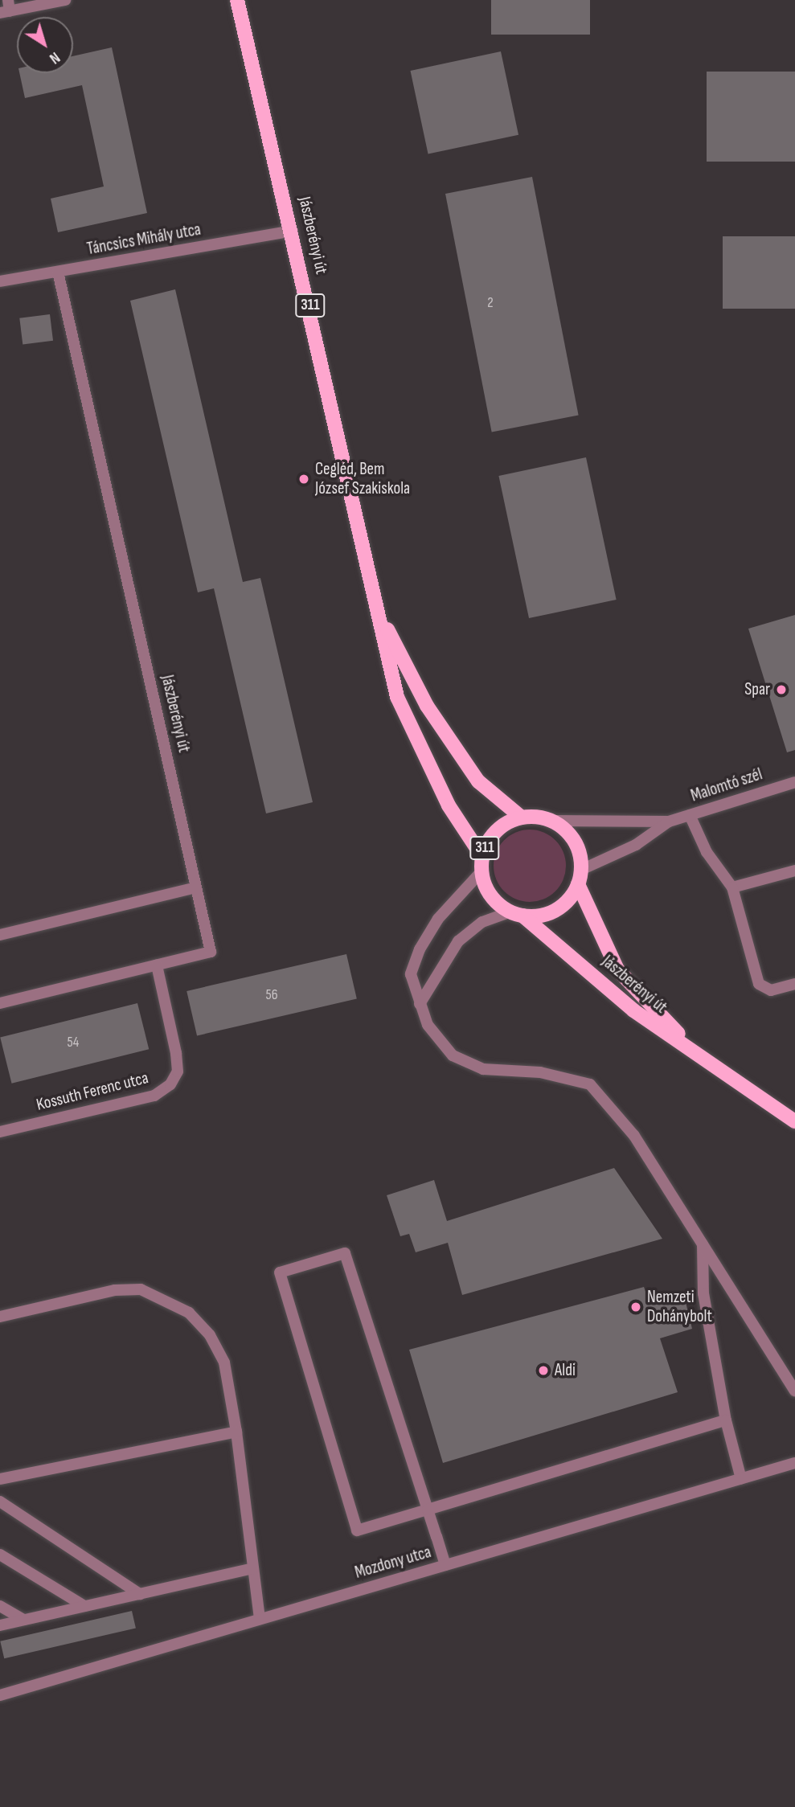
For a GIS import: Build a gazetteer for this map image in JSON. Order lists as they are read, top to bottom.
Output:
{
  "streets": {
    "main road": ["Jászberényi út", "311"],
    "street": [
      "Táncsics Mihály utca",
      "Malomtó szél",
      "Kossuth Ferenc utca",
      "Mozdony utca"
    ]
  },
  "crossings": [
    ["Jászberényi út", "Táncsics Mihály utca"],
    ["Jászberényi út", "311"],
    ["Jászberényi út", "Malomtó szél"],
    ["Jászberényi út", "Kossuth Ferenc utca"],
    ["311", "Malomtó szél"]
  ],
  "places": [
    "Cegléd, Bem József Szakiskola",
    "Spar",
    "Nemzeti Dohánybolt",
    "Aldi"
  ],
  "house_numbers": ["2", "56", "54"],
  "north": "bottom right"
}
